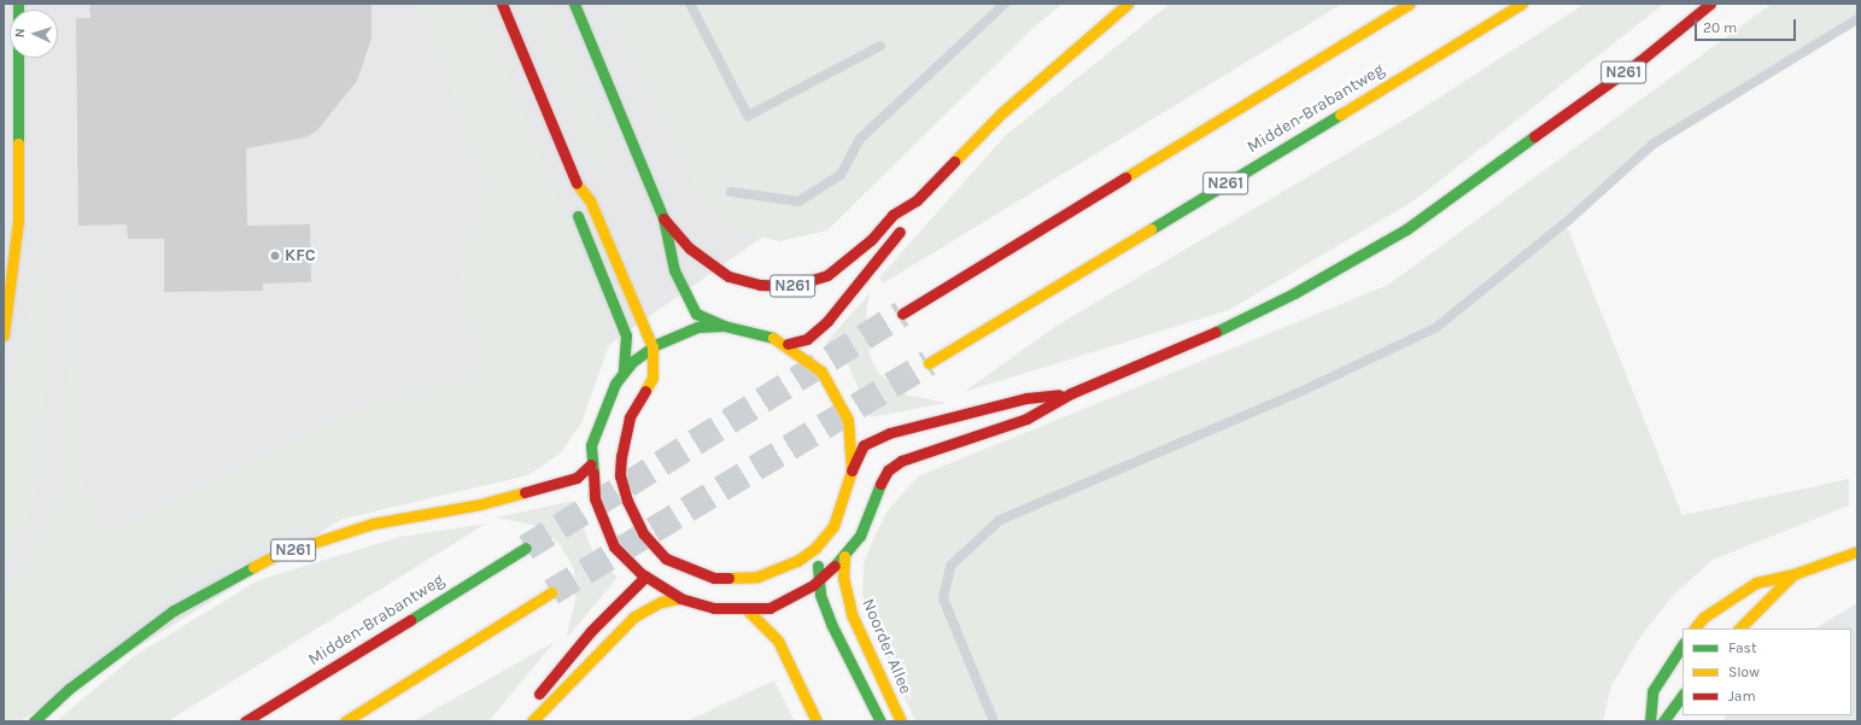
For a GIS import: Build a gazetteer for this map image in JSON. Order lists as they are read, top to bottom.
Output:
{
  "streets": {
    "main road": ["N261", "Midden-Brabantweg", "Noorder Allee"]
  },
  "crossings": [
    ["N261", "Noorder Allee"]
  ],
  "places": ["KFC"],
  "legend": ["Fast", "Slow", "Jam"],
  "scale_bar": "20 m",
  "north": "left"
}
